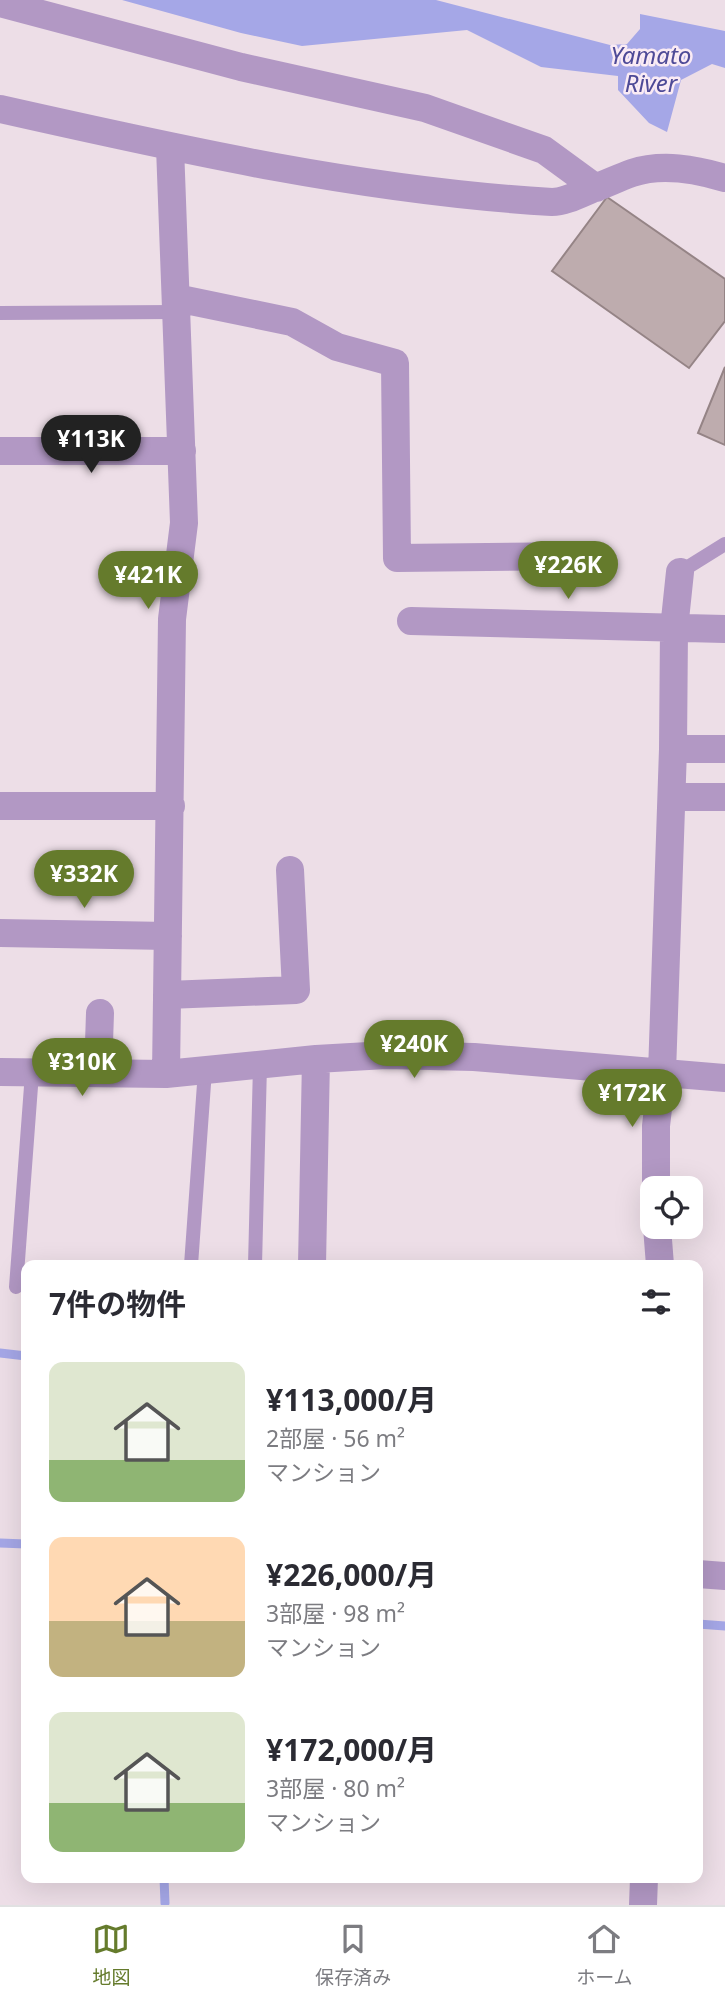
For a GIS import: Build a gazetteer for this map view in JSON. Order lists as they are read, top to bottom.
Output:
{
  "water": ["Yamato River"],
  "page": {
    "price": [
      "¥113K",
      "¥226K",
      "¥421K",
      "¥332K",
      "¥240K",
      "¥310K",
      "¥172K"
    ],
    "heading": "7件の物件",
    "list": [
      {
        "name": "¥113,000/月",
        "note": "2部屋 · 56 m² · マンション"
      },
      {
        "name": "¥226,000/月",
        "note": "3部屋 · 98 m² · マンション"
      },
      {
        "name": "¥172,000/月",
        "note": "3部屋 · 80 m² · マンション"
      }
    ],
    "tabs": ["地図", "保存済み", "ホーム"]
  }
}
